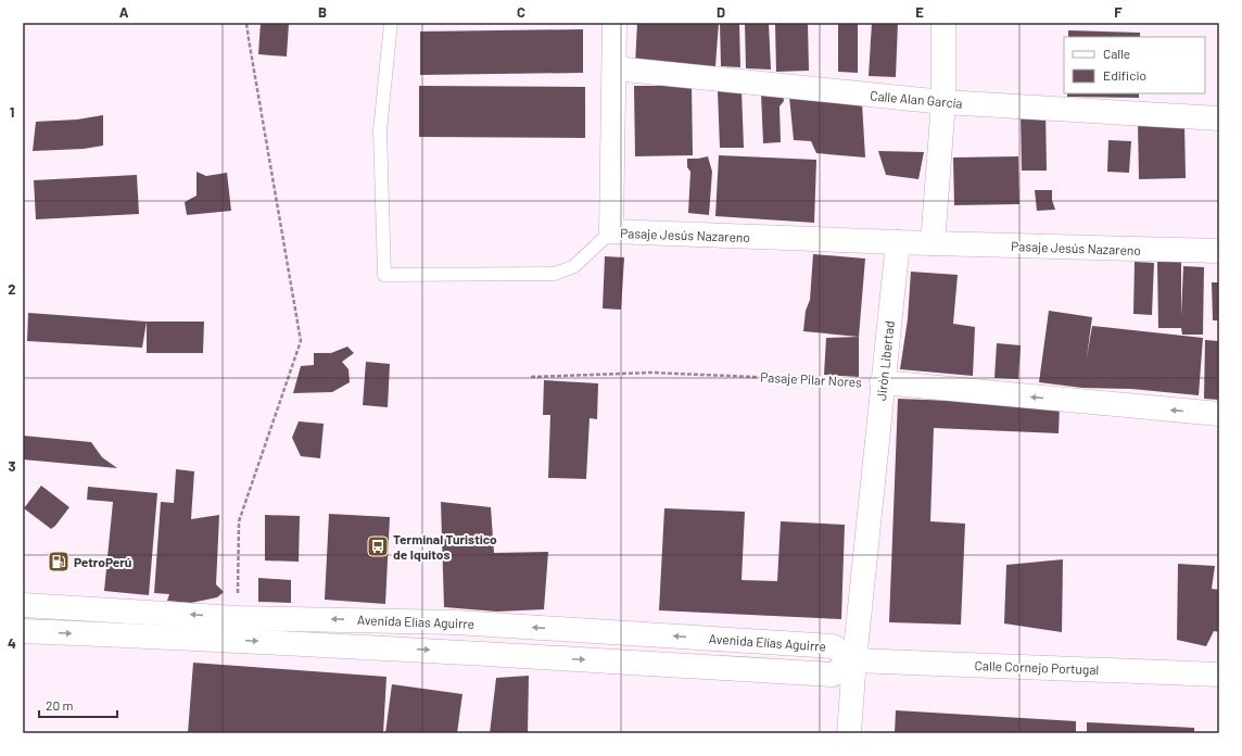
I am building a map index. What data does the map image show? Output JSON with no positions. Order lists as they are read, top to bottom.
{
  "streets": {
    "street": [
      "Calle Alan García",
      "Pasaje Jesús Nazareno",
      "Jirón Libertad",
      "Avenida Elías Aguirre",
      "Calle Cornejo Portugal"
    ],
    "path": ["Pasaje Pilar Nores"]
  },
  "crossings": [
    ["Pasaje Jesús Nazareno", "Jirón Libertad"],
    ["Jirón Libertad", "Pasaje Pilar Nores"],
    ["Jirón Libertad", "Avenida Elías Aguirre"],
    ["Jirón Libertad", "Calle Cornejo Portugal"],
    ["Avenida Elías Aguirre", "Calle Cornejo Portugal"]
  ],
  "places": {
    "bus stop": ["Terminal Turistico de Iquitos"],
    "fuel station": ["PetroPerú"]
  },
  "legend": ["Calle", "Edificio"],
  "scale_bar": "20 m",
  "grid": {
    "columns": [
      "A",
      "B",
      "C",
      "D",
      "E",
      "F"
    ],
    "rows": [
      "1",
      "2",
      "3",
      "4"
    ]
  }
}
